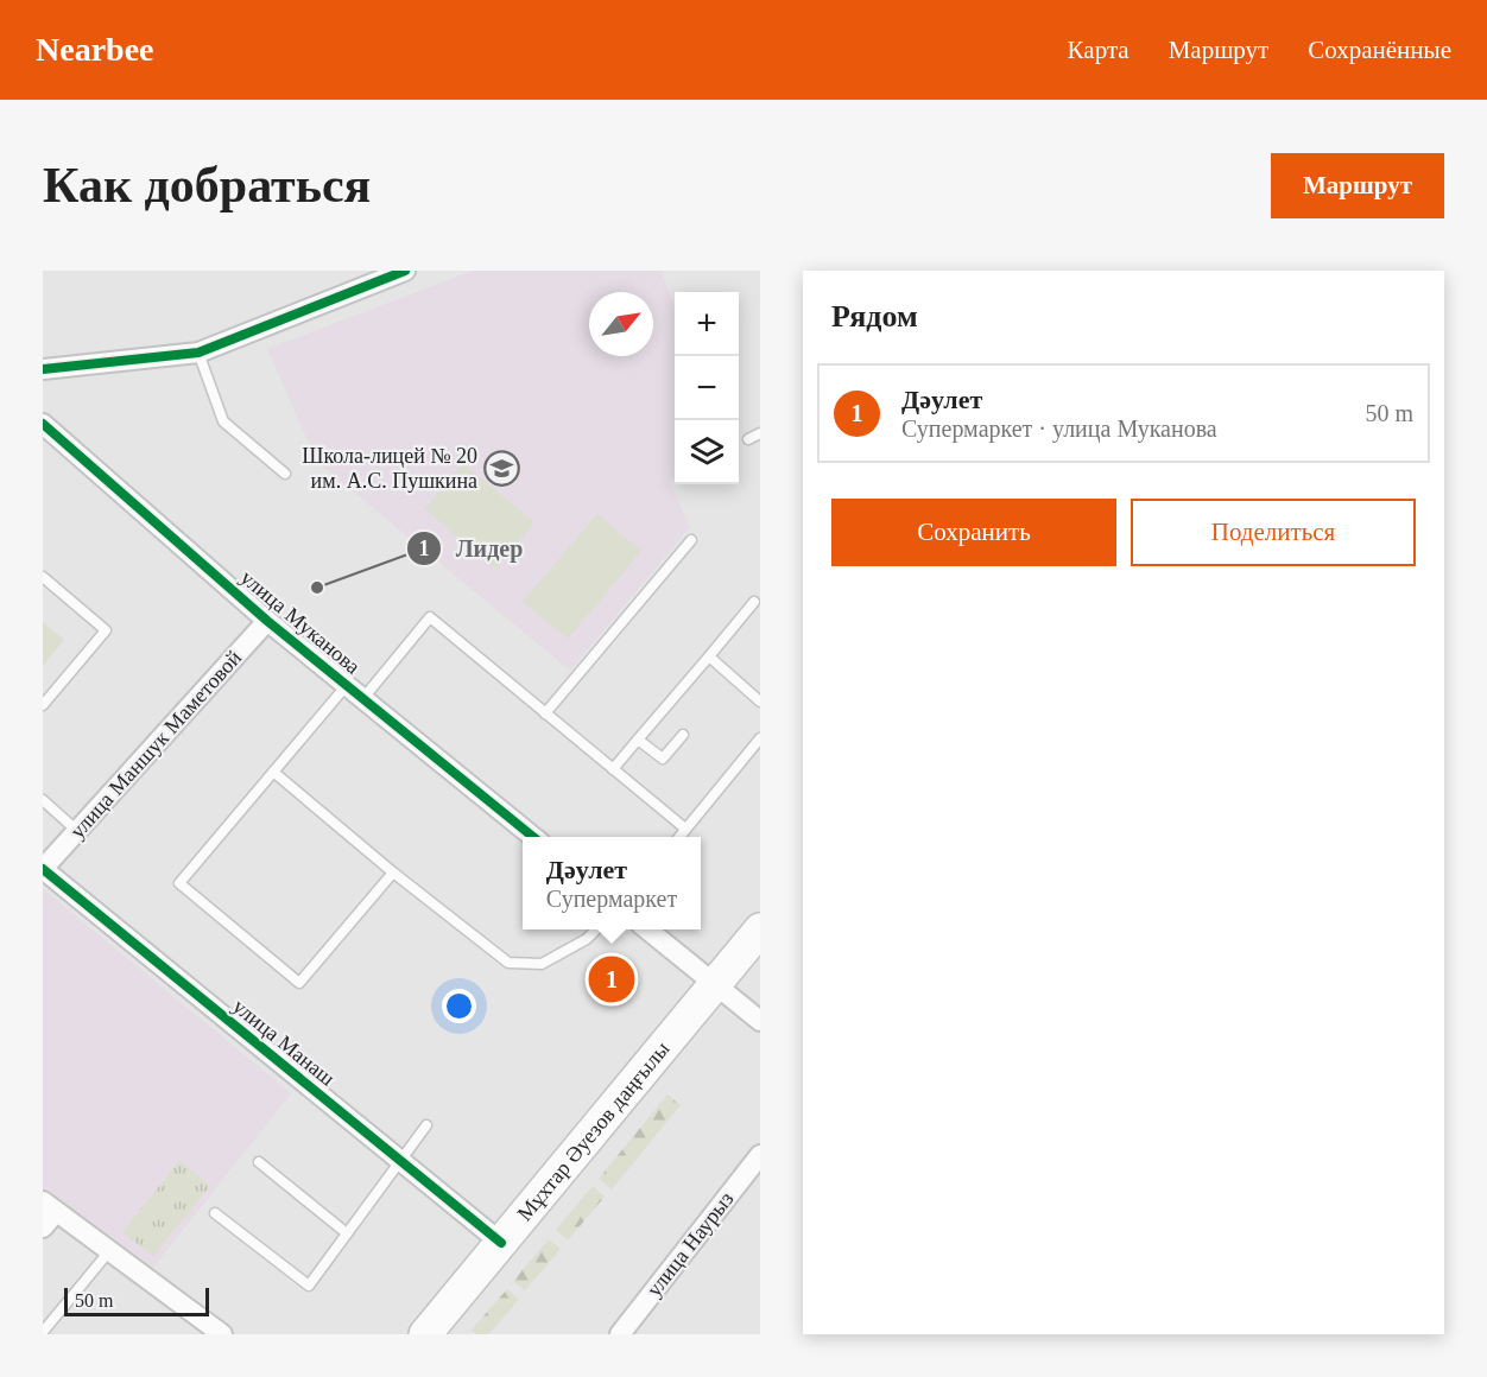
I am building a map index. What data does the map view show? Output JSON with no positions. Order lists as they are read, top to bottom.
{
  "streets": {
    "main road": ["Мұхтар Әуезов даңғылы"],
    "street": [
      "улица Муканова",
      "улица Маншук Маметовой",
      "улица Манаш",
      "улица Наурыз"
    ]
  },
  "crossings": [
    ["улица Муканова", "улица Маншук Маметовой"],
    ["улица Маншук Маметовой", "улица Манаш"],
    ["улица Манаш", "Мұхтар Әуезов даңғылы"]
  ],
  "places": {
    "school or university": ["Школа-лицей № 20 им. А.С. Пушкина"],
    "other": ["Лидер"]
  },
  "scale_bar": "50 m",
  "north": "top right",
  "page": {
    "header": "Nearbee",
    "nav": ["Карта", "Маршрут", "Сохранённые"],
    "buttons": [
      "Маршрут",
      ["Сохранить", "Поделиться"]
    ],
    "title": "Как добраться",
    "heading": "Рядом",
    "map_buttons": ["+", "−"],
    "list": [
      {
        "mark": "1",
        "name": "Дәулет",
        "note": "Супермаркет · улица Муканова",
        "value": "50 m"
      }
    ],
    "popup": ["Дәулет", "Супермаркет"],
    "pins": "1",
    "scale": "50 m"
  }
}
